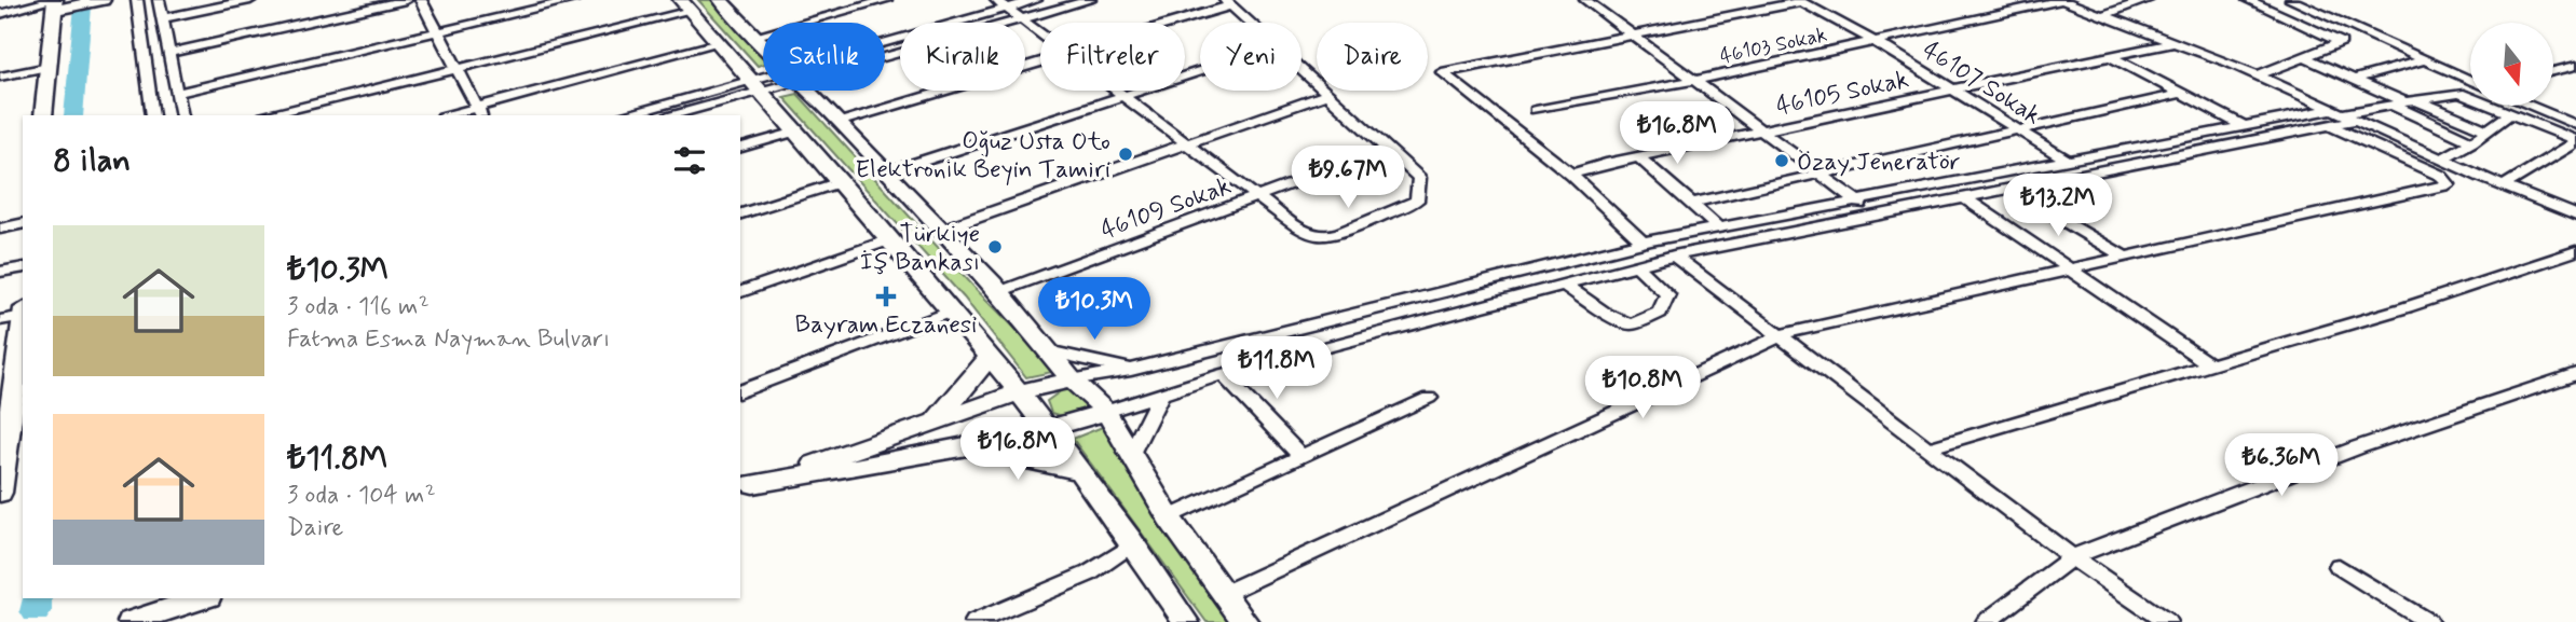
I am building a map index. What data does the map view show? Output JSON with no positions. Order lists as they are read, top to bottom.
{
  "streets": {
    "street": [
      "46103 Sokak",
      "46107 Sokak",
      "46105 Sokak",
      "46109 Sokak"
    ]
  },
  "crossings": [
    ["46103 Sokak", "46107 Sokak"],
    ["46107 Sokak", "46105 Sokak"]
  ],
  "places": {
    "other": ["Oğuz Usta Oto Elektronik Beyin Tamiri", "Özay Jeneratör", "Türkiye İş Bankası"],
    "health": ["Bayram Eczanesi"]
  },
  "north": "bottom",
  "page": {
    "chip": [
      "Satılık",
      "Kiralık",
      "Filtreler",
      "Yeni",
      "Daire"
    ],
    "price": [
      "₺16.8M",
      "₺9.67M",
      "₺13.2M",
      "₺10.3M",
      "₺11.8M",
      "₺10.8M",
      "₺16.8M",
      "₺6.36M"
    ],
    "heading": "8 ilan",
    "list": [
      {
        "name": "₺10.3M",
        "note": "3 oda · 116 m² · Fatma Esma Nayman Bulvarı"
      },
      {
        "name": "₺11.8M",
        "note": "3 oda · 104 m² · Daire"
      }
    ]
  }
}
